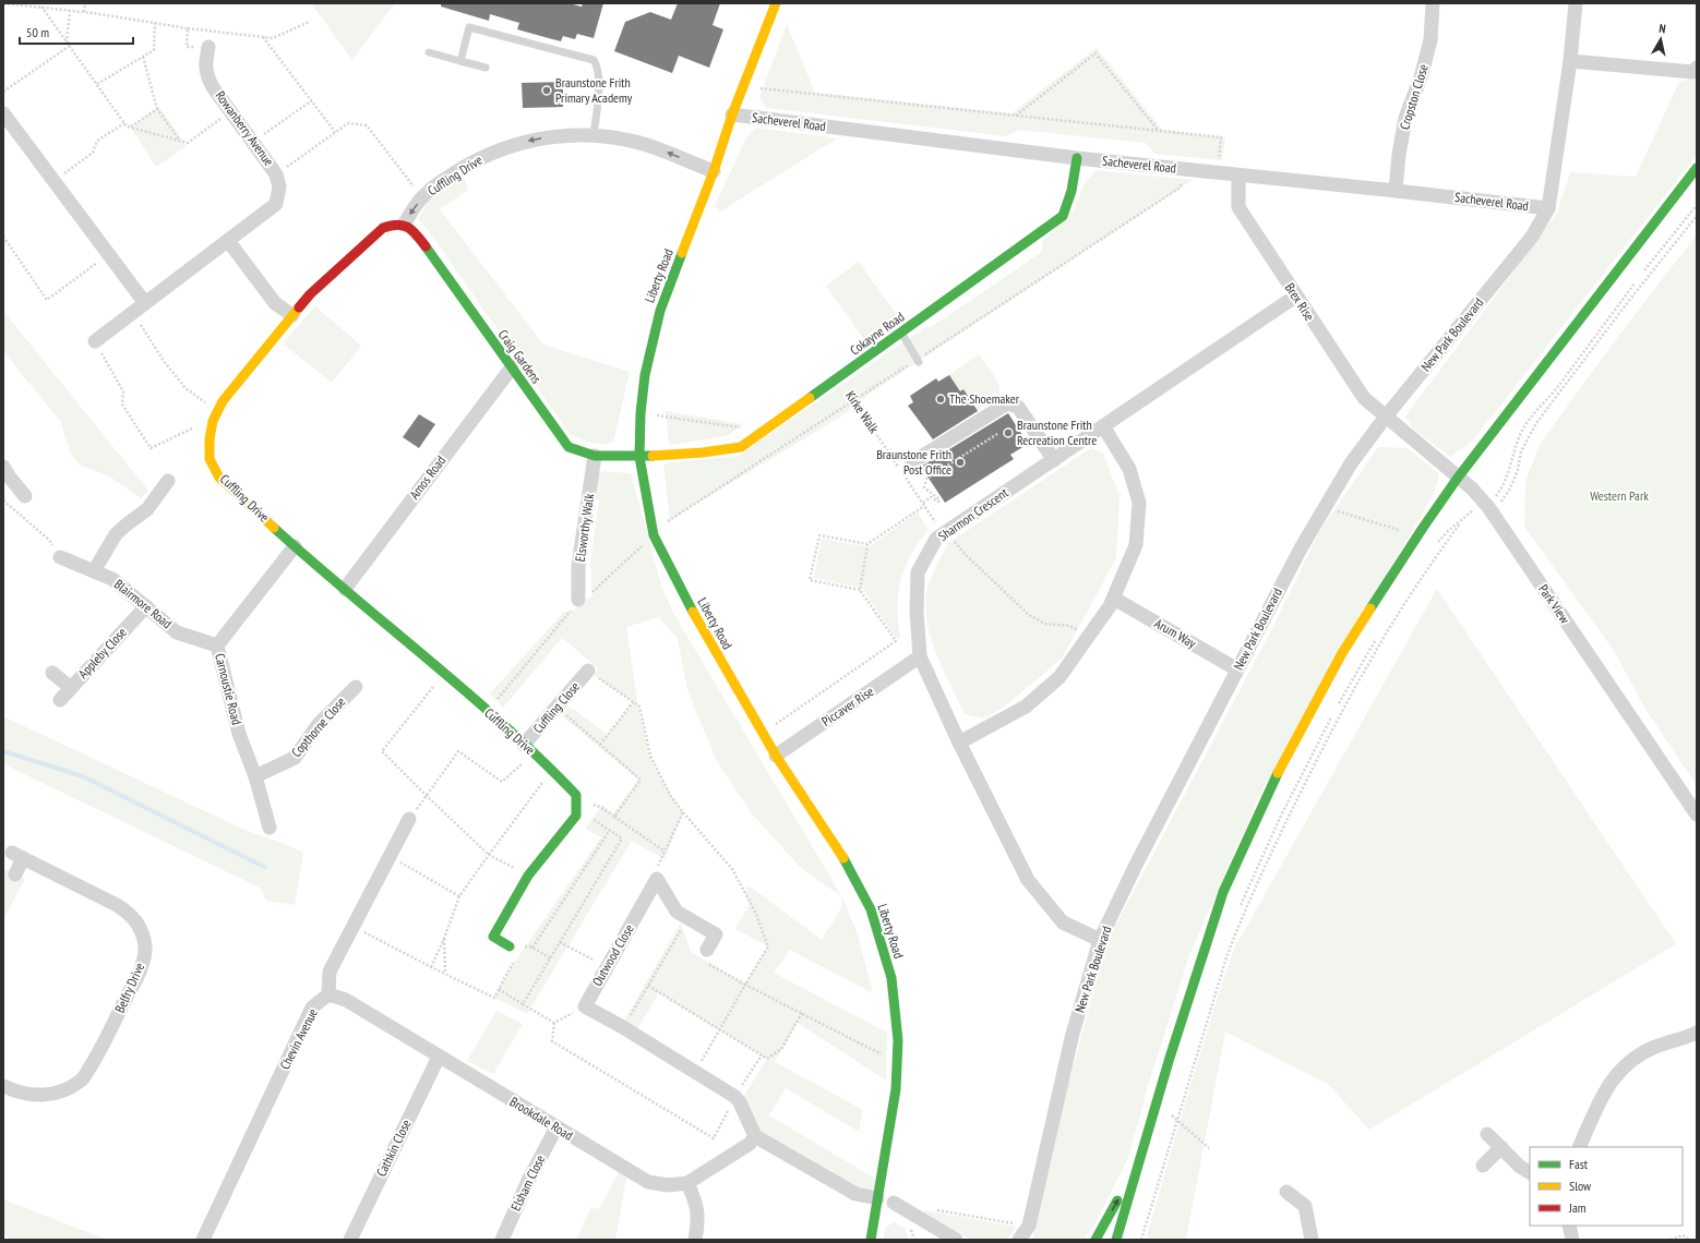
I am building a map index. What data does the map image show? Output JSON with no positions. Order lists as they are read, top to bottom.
{
  "streets": {
    "main road": [
      "Cuffling Drive",
      "Liberty Road",
      "Cokayne Road",
      "Craig Gardens"
    ],
    "street": [
      "Cropston Close",
      "Sacheverel Road",
      "Rowanberry Avenue",
      "Brex Rise",
      "New Park Boulevard",
      "Amos Road",
      "Sharmon Crescent",
      "Elsworthy Walk",
      "Blairmore Road",
      "Park View",
      "Arum Way",
      "Appleby Close",
      "Carnoustie Road",
      "Piccaver Rise",
      "Cuffling Close",
      "Copthorne Close",
      "Outwood Close",
      "Belfry Drive",
      "Chevin Avenue",
      "Brookdale Road",
      "Cathkin Close",
      "Elsham Close"
    ],
    "path": ["Kirke Walk"]
  },
  "crossings": [
    ["Cropston Close", "Sacheverel Road"],
    ["Sacheverel Road", "Liberty Road"],
    ["Sacheverel Road", "Brex Rise"],
    ["Sacheverel Road", "Cokayne Road"],
    ["Sacheverel Road", "New Park Boulevard"],
    ["Cuffling Drive", "Liberty Road"],
    ["Cuffling Drive", "Craig Gardens"],
    ["Cuffling Drive", "Amos Road"],
    ["Cuffling Drive", "Carnoustie Road"],
    ["Cuffling Drive", "Cuffling Close"],
    ["Liberty Road", "Cokayne Road"],
    ["Liberty Road", "Craig Gardens"],
    ["Liberty Road", "Piccaver Rise"],
    ["Brex Rise", "New Park Boulevard"],
    ["Brex Rise", "Sharmon Crescent"],
    ["Brex Rise", "Park View"],
    ["Cokayne Road", "Craig Gardens"],
    ["Cokayne Road", "Kirke Walk"],
    ["New Park Boulevard", "Sharmon Crescent"],
    ["New Park Boulevard", "Park View"],
    ["New Park Boulevard", "Arum Way"],
    ["Craig Gardens", "Amos Road"],
    ["Craig Gardens", "Elsworthy Walk"],
    ["Kirke Walk", "Sharmon Crescent"],
    ["Sharmon Crescent", "Piccaver Rise"],
    ["Blairmore Road", "Appleby Close"],
    ["Blairmore Road", "Carnoustie Road"],
    ["Carnoustie Road", "Copthorne Close"],
    ["Chevin Avenue", "Brookdale Road"],
    ["Brookdale Road", "Cathkin Close"],
    ["Brookdale Road", "Elsham Close"]
  ],
  "parks": ["Western Park"],
  "places": [
    "Braunstone Frith Primary Academy",
    "The Shoemaker",
    "Braunstone Frith Recreation Centre",
    "Braunstone Frith Post Office"
  ],
  "legend": ["Fast", "Slow", "Jam"],
  "scale_bar": "50 m",
  "north": "top"
}
